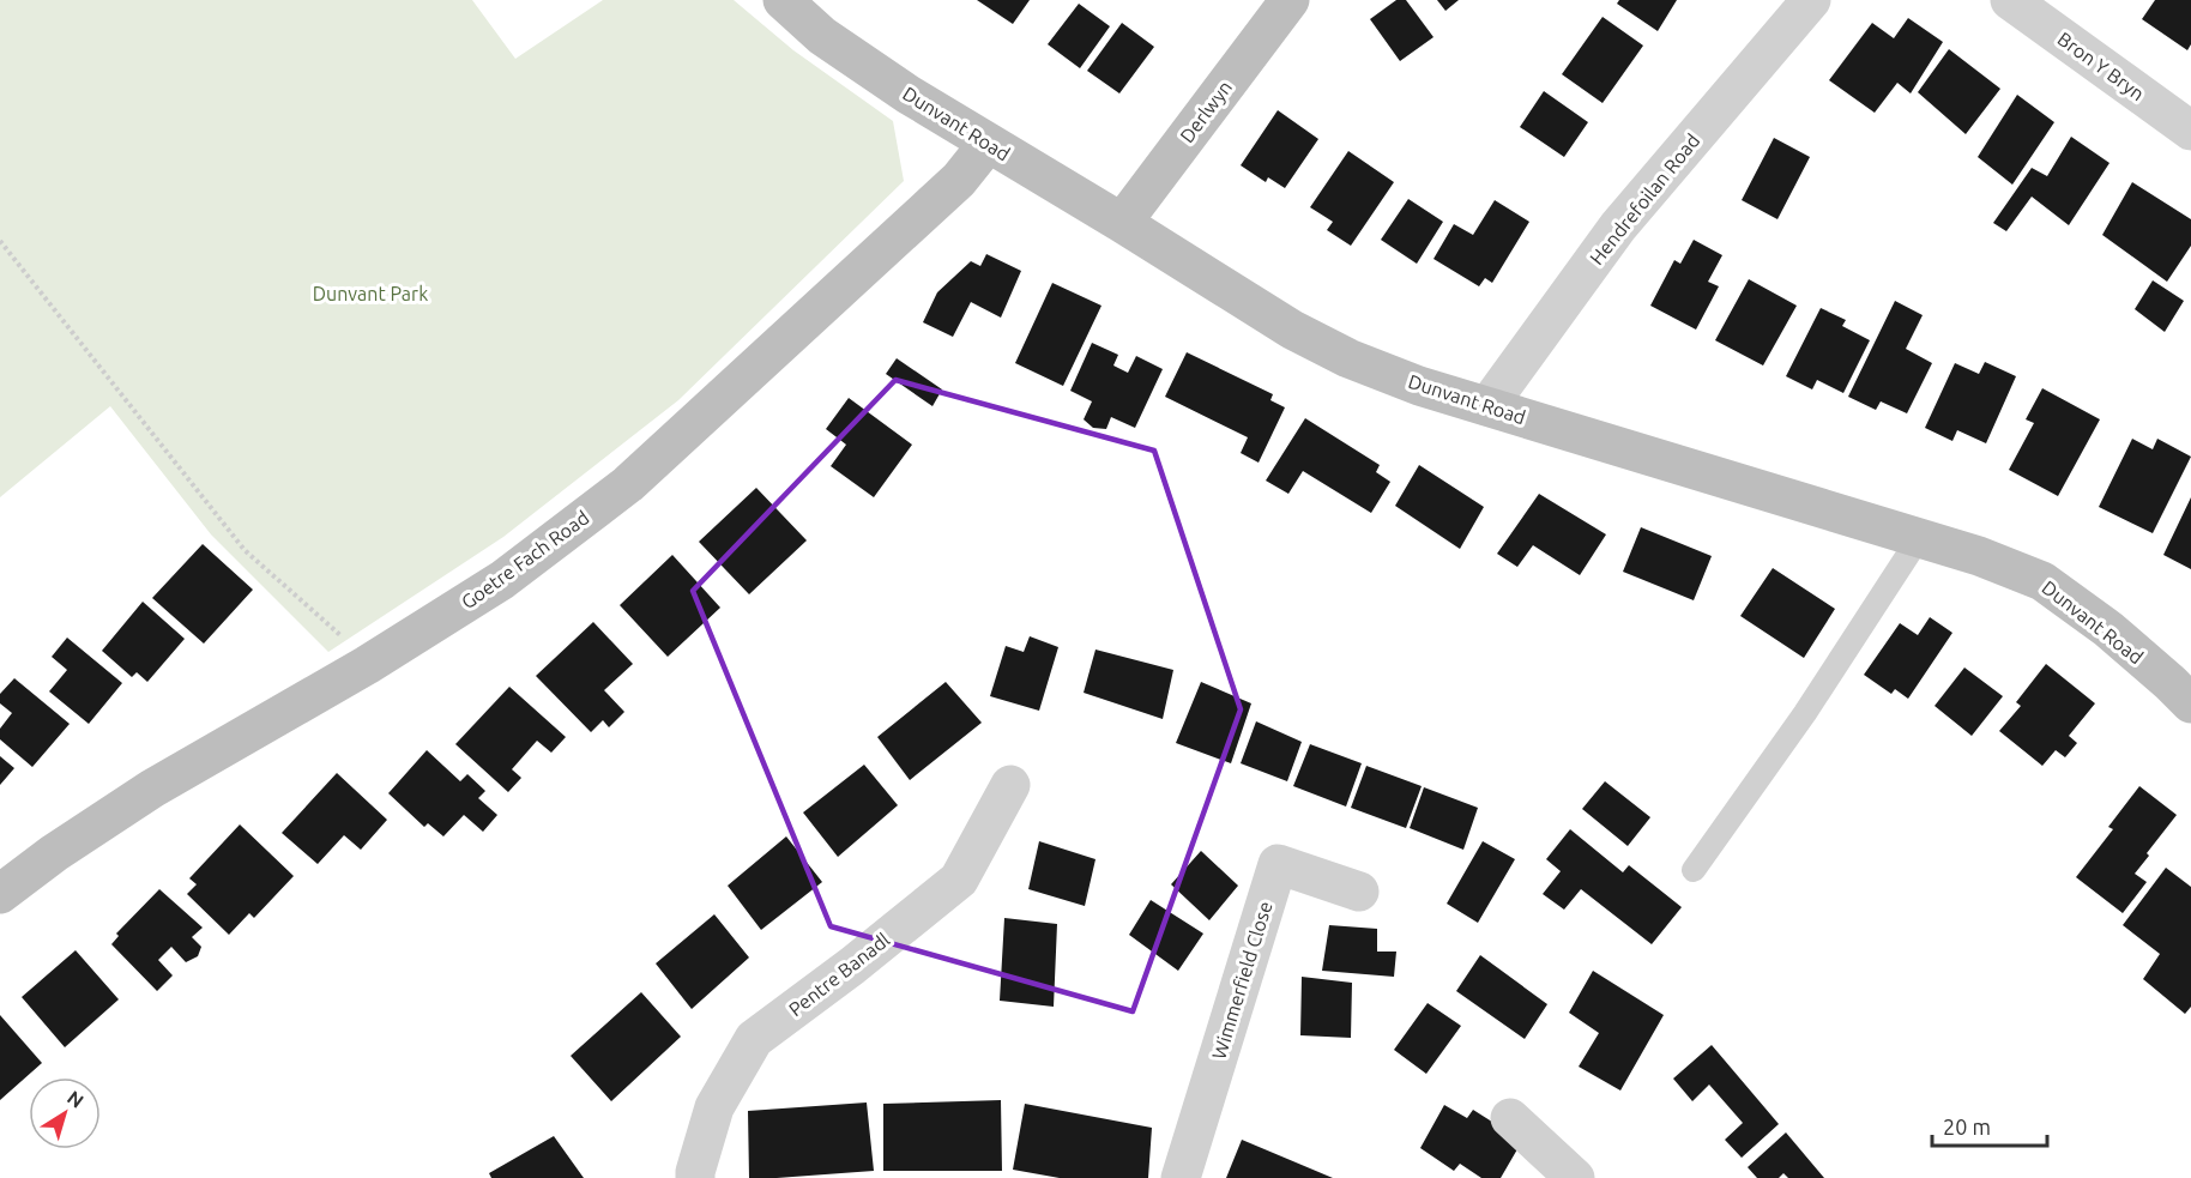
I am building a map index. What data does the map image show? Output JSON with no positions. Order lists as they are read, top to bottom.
{
  "streets": {
    "street": [
      "Bron Y Bryn",
      "Derlwyn",
      "Dunvant Road",
      "Hendrefoilan Road",
      "Goetre Fach Road",
      "Pentre Banadl",
      "Wimmerfield Close"
    ]
  },
  "crossings": [
    ["Derlwyn", "Dunvant Road"],
    ["Dunvant Road", "Hendrefoilan Road"],
    ["Dunvant Road", "Goetre Fach Road"]
  ],
  "parks": ["Dunvant Park"],
  "scale_bar": "20 m",
  "north": "top right"
}
